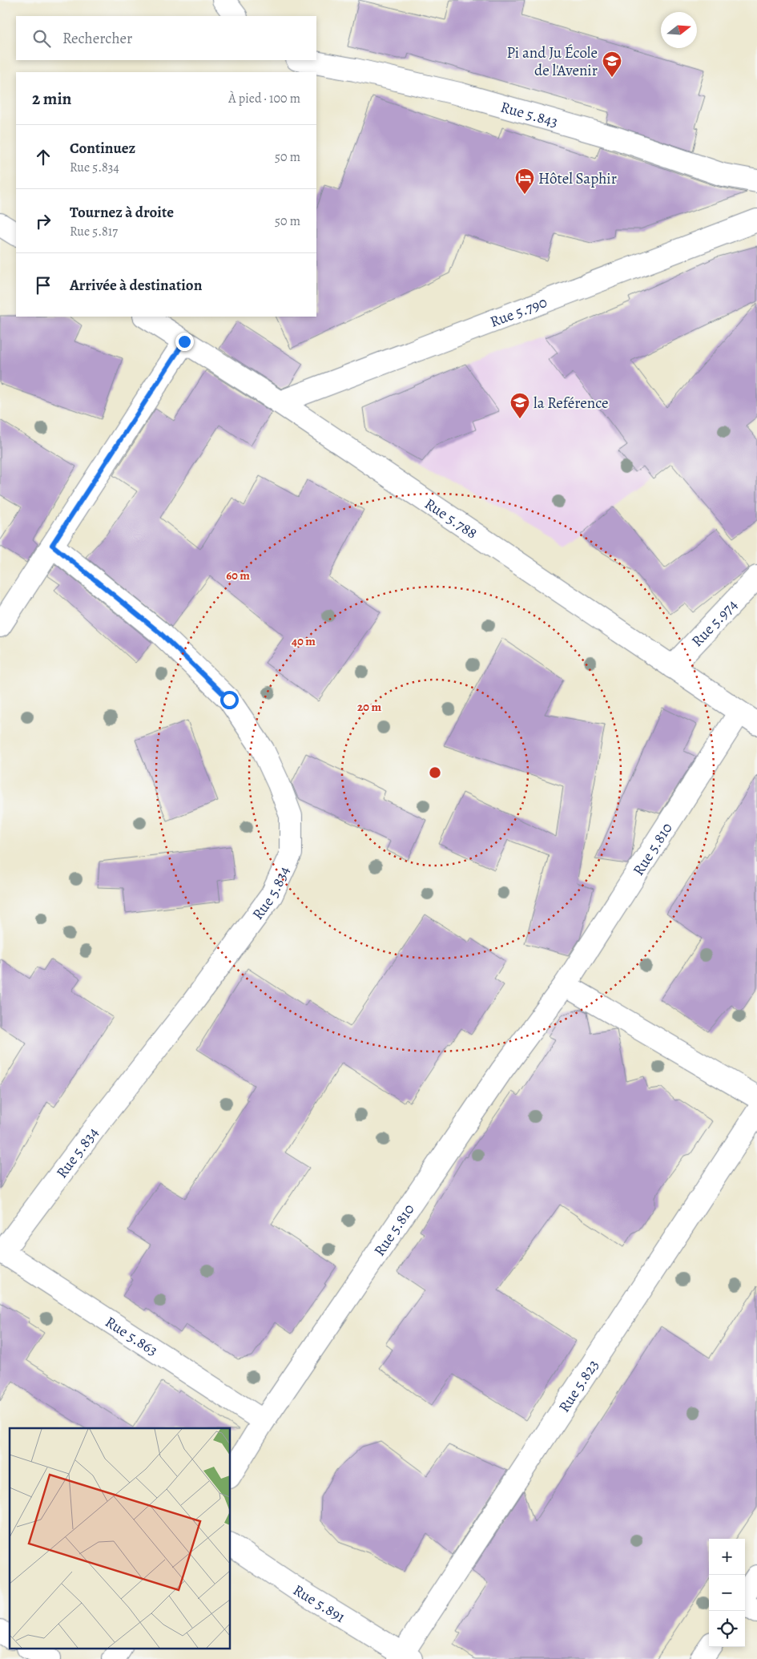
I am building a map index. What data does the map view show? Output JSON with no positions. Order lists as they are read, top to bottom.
{
  "streets": {
    "street": [
      "Rue 5.843",
      "Rue 5.790",
      "Rue 5.788",
      "Rue 5.974",
      "Rue 5.810",
      "Rue 5.834",
      "Rue 5.863",
      "Rue 5.823",
      "Rue 5.891"
    ]
  },
  "crossings": [
    ["Rue 5.790", "Rue 5.788"],
    ["Rue 5.788", "Rue 5.974"],
    ["Rue 5.788", "Rue 5.810"],
    ["Rue 5.810", "Rue 5.863"],
    ["Rue 5.834", "Rue 5.863"],
    ["Rue 5.823", "Rue 5.891"]
  ],
  "places": {
    "school or university": ["Pi and Ju École de l'Avenir", "la Reférence"],
    "hotel": ["Hôtel Saphir"]
  },
  "north": "right",
  "page": {
    "search": "Rechercher",
    "heading": ["2 min", "À pied · 100 m"],
    "list": [
      ["Continuez", "Rue 5.834", "50 m"],
      ["Tournez à droite", "Rue 5.817", "50 m"],
      "Arrivée à destination"
    ],
    "map_buttons": ["+", "−"]
  },
  "rings": ["60 m", "40 m", "20 m"]
}
